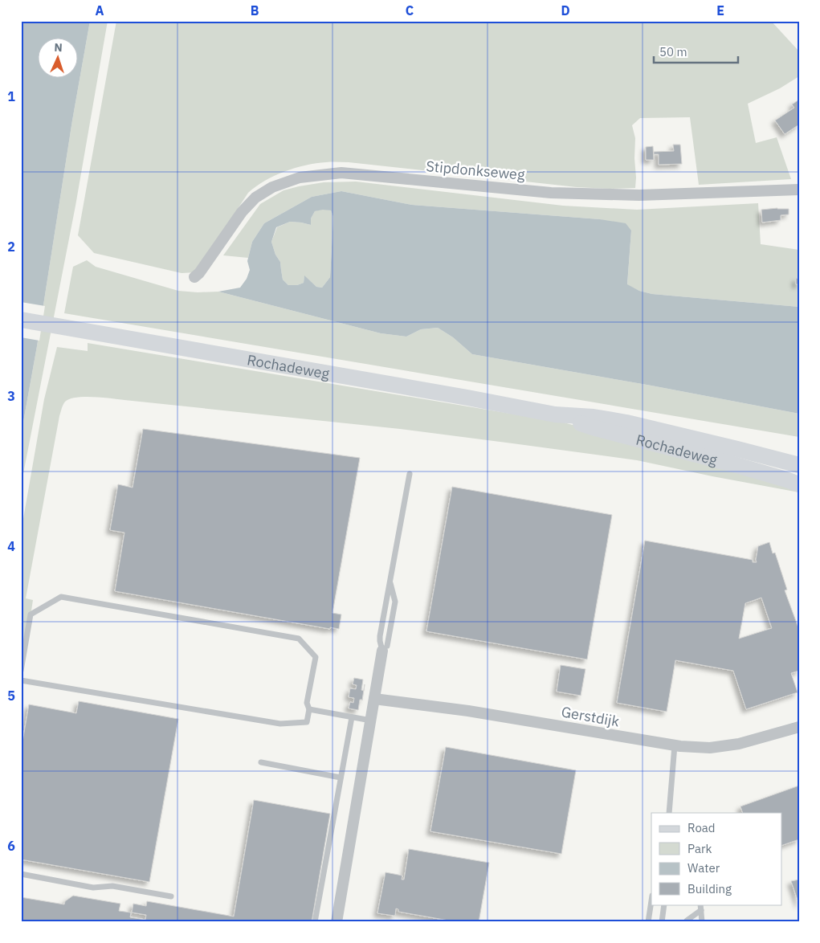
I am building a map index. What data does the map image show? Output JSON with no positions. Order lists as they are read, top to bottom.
{
  "streets": {
    "main road": ["Rochadeweg"],
    "street": ["Stipdonkseweg", "Gerstdijk"]
  },
  "legend": [
    "Road",
    "Park",
    "Water",
    "Building"
  ],
  "scale_bar": "50 m",
  "north": "top",
  "grid": {
    "columns": [
      "A",
      "B",
      "C",
      "D",
      "E"
    ],
    "rows": [
      "1",
      "2",
      "3",
      "4",
      "5",
      "6"
    ]
  }
}
